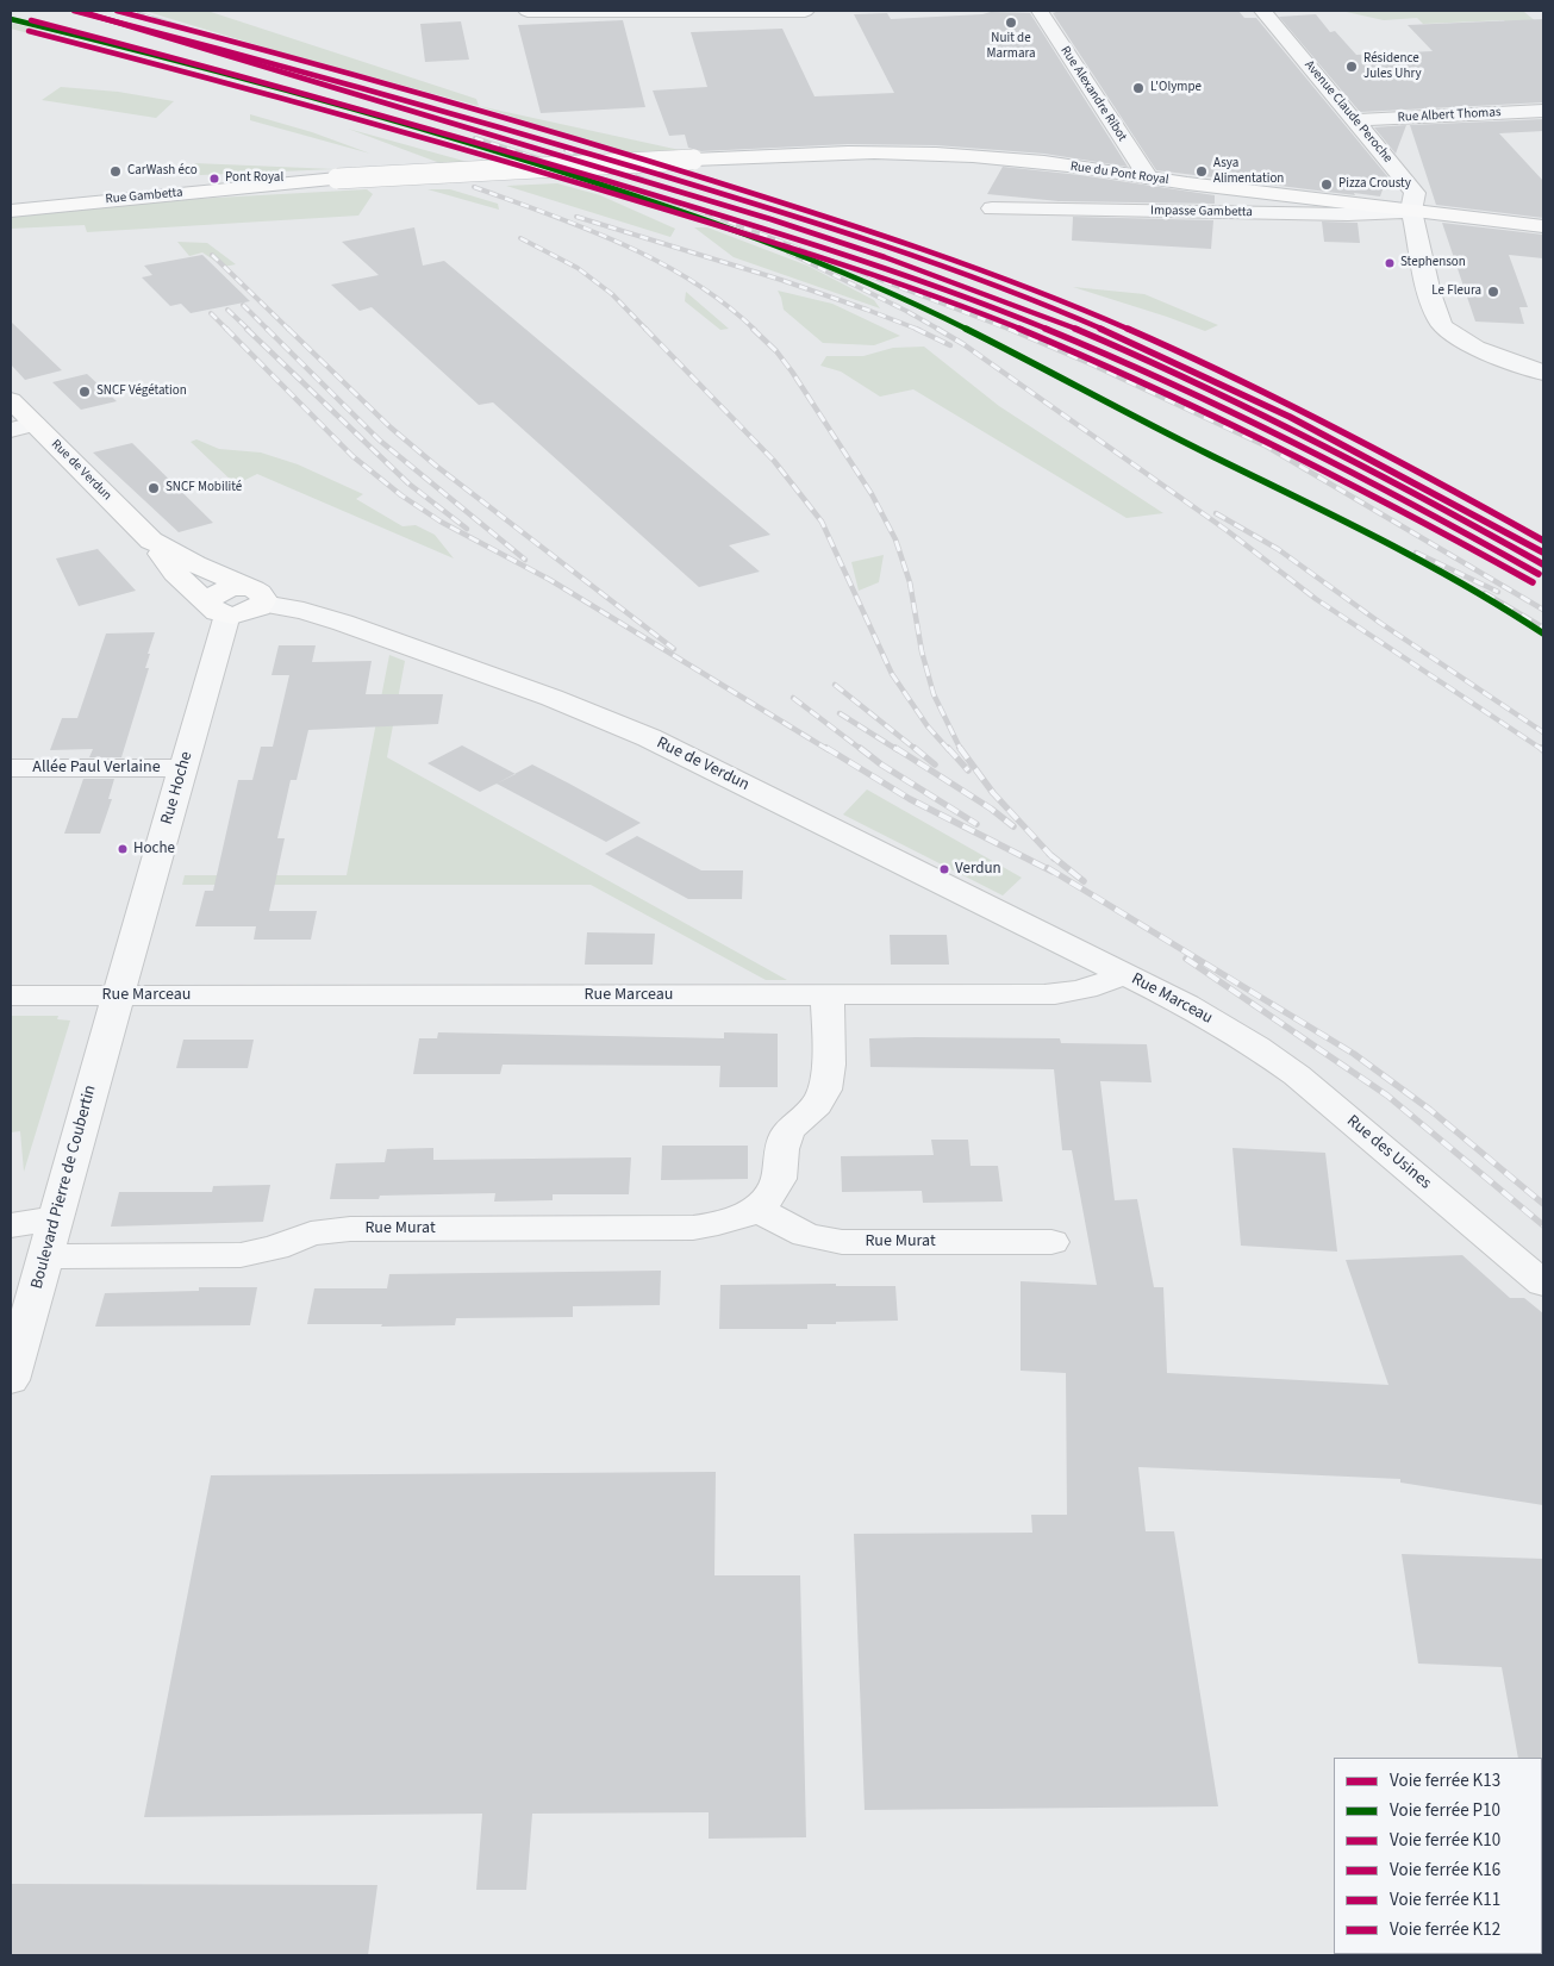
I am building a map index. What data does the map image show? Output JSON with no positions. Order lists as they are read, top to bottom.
{
  "streets": {
    "main road": ["Rue du Pont Royal", "Rue Gambetta", "Rue de Verdun"],
    "street": [
      "Rue Alexandre Ribot",
      "Avenue Claude Peroche",
      "Rue Albert Thomas",
      "Impasse Gambetta",
      "Allée Paul Verlaine",
      "Rue Hoche",
      "Rue Marceau",
      "Rue des Usines",
      "Boulevard Pierre de Coubertin",
      "Rue Murat"
    ]
  },
  "crossings": [
    ["Rue Alexandre Ribot", "Rue du Pont Royal"],
    ["Avenue Claude Peroche", "Rue Albert Thomas"],
    ["Avenue Claude Peroche", "Rue du Pont Royal"],
    ["Avenue Claude Peroche", "Impasse Gambetta"],
    ["Rue du Pont Royal", "Rue Gambetta"],
    ["Rue du Pont Royal", "Impasse Gambetta"],
    ["Rue de Verdun", "Rue Hoche"],
    ["Rue de Verdun", "Rue Marceau"],
    ["Allée Paul Verlaine", "Rue Hoche"],
    ["Rue Hoche", "Rue Marceau"],
    ["Rue Hoche", "Boulevard Pierre de Coubertin"],
    ["Rue Marceau", "Rue des Usines"],
    ["Rue Marceau", "Boulevard Pierre de Coubertin"],
    ["Rue Marceau", "Rue Murat"],
    ["Boulevard Pierre de Coubertin", "Rue Murat"]
  ],
  "places": [
    "Nuit de Marmara",
    "Résidence Jules Uhry",
    "L'Olympe",
    "CarWash éco",
    "Asya Alimentation",
    "Pont Royal",
    "Pizza Crousty",
    "Stephenson",
    "Le Fleura",
    "SNCF Végétation",
    "SNCF Mobilité",
    "Hoche",
    "Verdun"
  ],
  "lines": [
    "rail line K13",
    "rail line K16",
    "rail line K12",
    "rail line P10",
    "rail line K10",
    "rail line K11"
  ],
  "legend": [
    "Voie ferrée K13",
    "Voie ferrée P10",
    "Voie ferrée K10",
    "Voie ferrée K16",
    "Voie ferrée K11",
    "Voie ferrée K12"
  ]
}
